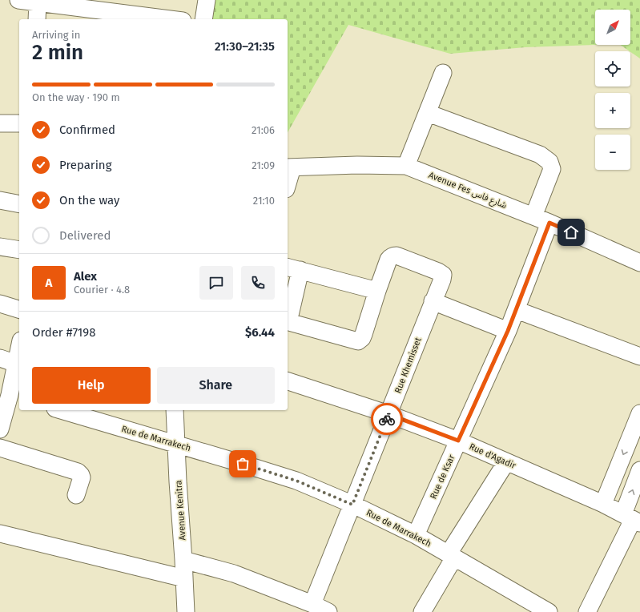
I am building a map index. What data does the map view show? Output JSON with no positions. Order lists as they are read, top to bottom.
{
  "streets": {
    "street": [
      "Avenue Fes شارع فاس",
      "Rue Khemisset",
      "Rue de Marrakech",
      "Rue d'Agadir",
      "Rue de Ksar",
      "Avenue Kenitra"
    ]
  },
  "crossings": [
    ["Avenue Fes شارع فاس", "Rue de Ksar"],
    ["Rue Khemisset", "Rue de Marrakech"],
    ["Rue Khemisset", "Rue d'Agadir"],
    ["Rue de Marrakech", "Rue de Ksar"],
    ["Rue de Marrakech", "Avenue Kenitra"],
    ["Rue d'Agadir", "Rue de Ksar"]
  ],
  "north": "top right",
  "page": {
    "map_buttons": ["+", "−"],
    "heading": ["2 min", "Arriving in", "21:30–21:35"],
    "panel": [
      "Alex",
      "Courier · 4.8",
      "Order #7198",
      "$6.44"
    ],
    "bar": "On the way · 190 m",
    "list": [
      ["Confirmed", "21:06"],
      ["Preparing", "21:09"],
      ["On the way", "21:10"],
      "Delivered"
    ],
    "round": "A",
    "buttons": ["Help", "Share"]
  }
}
